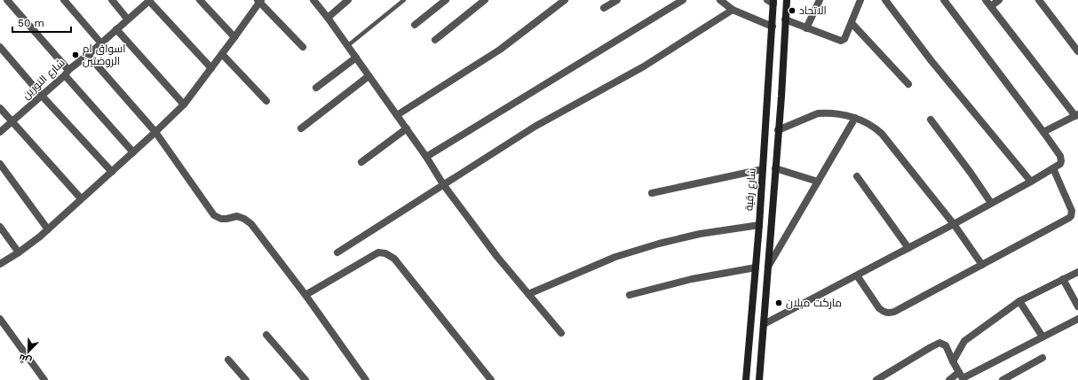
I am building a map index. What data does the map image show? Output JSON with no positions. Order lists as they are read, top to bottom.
{
  "streets": {
    "street": ["شارع النورين", "شارع رقية"]
  },
  "places": ["الاتحاد", "اسواق ام الروضتين", "ماركت ميلان"],
  "scale_bar": "50 m",
  "north": "bottom left"
}
